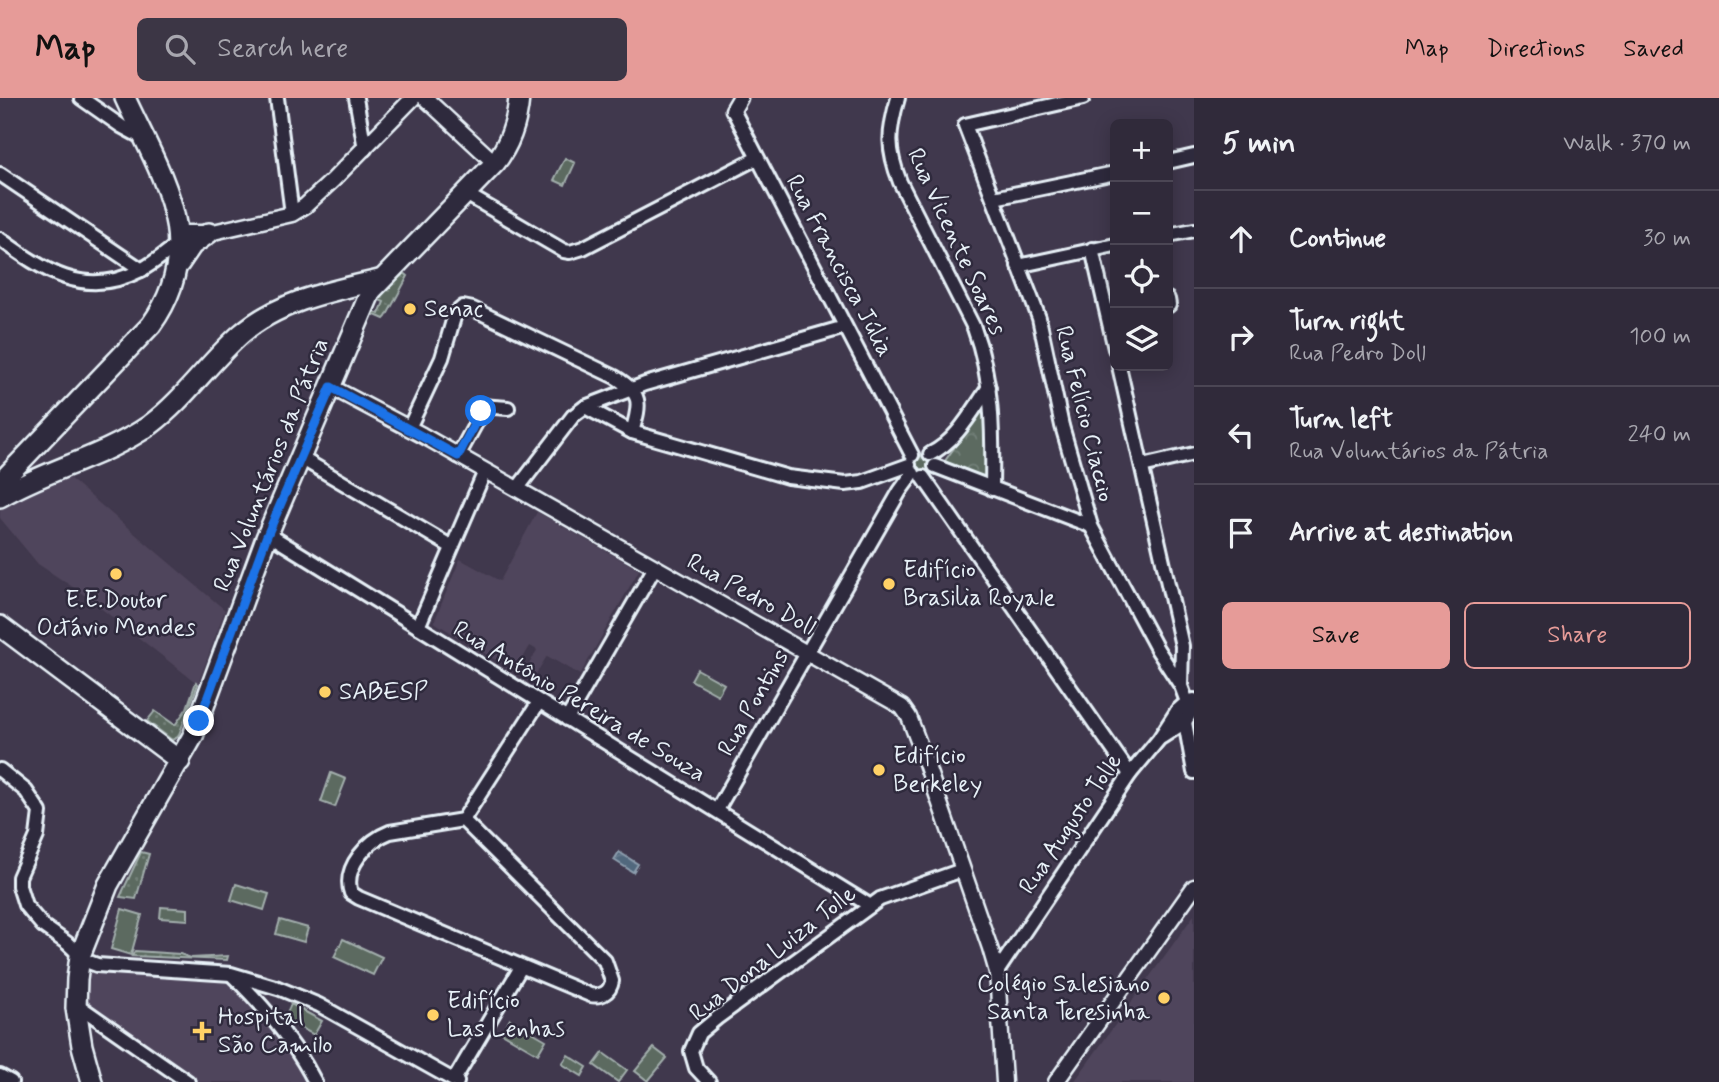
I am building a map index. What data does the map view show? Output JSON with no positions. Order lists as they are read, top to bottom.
{
  "streets": {
    "main road": ["Rua Voluntários da Pátria"],
    "street": [
      "Rua Vicente Soares",
      "Rua Francisca Júlia",
      "Rua Felício Ciaccio",
      "Rua Pedro Doll",
      "Rua Antônio Pereira de Souza",
      "Rua Pontins",
      "Rua Augusto Tolle",
      "Rua Dona Luiza Tolle"
    ]
  },
  "crossings": [
    ["Rua Francisca Júlia", "Rua Pontins"],
    ["Rua Francisca Júlia", "Rua Augusto Tolle"],
    ["Rua Felício Ciaccio", "Rua Augusto Tolle"],
    ["Rua Voluntários da Pátria", "Rua Pedro Doll"],
    ["Rua Voluntários da Pátria", "Rua Antônio Pereira de Souza"],
    ["Rua Pedro Doll", "Rua Pontins"],
    ["Rua Pedro Doll", "Rua Augusto Tolle"],
    ["Rua Pedro Doll", "Rua Dona Luiza Tolle"],
    ["Rua Antônio Pereira de Souza", "Rua Pontins"],
    ["Rua Antônio Pereira de Souza", "Rua Dona Luiza Tolle"]
  ],
  "places": {
    "other": [
      "Senac",
      "E.E.Doutor Octávio Mendes",
      "Edifício Brasilia Royale",
      "SABESP",
      "Edifício Berkeley",
      "Colégio Salesiano Santa Teresinha",
      "Edifício Las Lenhas"
    ],
    "health": ["Hospital São Camilo"]
  },
  "page": {
    "header": "Map",
    "search": "Search here",
    "nav": ["Map", "Directions", "Saved"],
    "heading": ["5 min", "Walk · 370 m"],
    "map_buttons": ["+", "−"],
    "list": [
      ["Continue", "30 m"],
      ["Turn right", "Rua Pedro Doll", "100 m"],
      ["Turn left", "Rua Voluntários da Pátria", "240 m"],
      "Arrive at destination"
    ],
    "buttons": ["Save", "Share"]
  }
}
